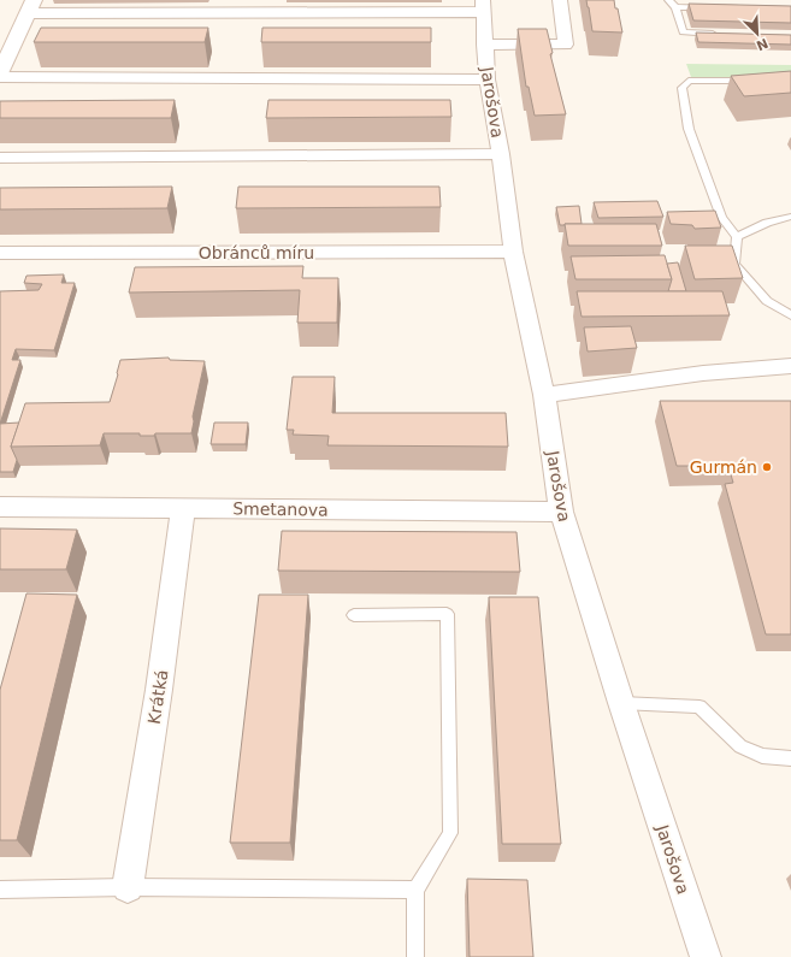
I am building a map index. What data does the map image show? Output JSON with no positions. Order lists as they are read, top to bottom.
{
  "streets": {
    "street": [
      "Jarošova",
      "Obránců míru",
      "Smetanova",
      "Krátká"
    ]
  },
  "crossings": [
    ["Jarošova", "Obránců míru"],
    ["Jarošova", "Smetanova"],
    ["Smetanova", "Krátká"]
  ],
  "places": ["Gurmán"],
  "north": "bottom right"
}
